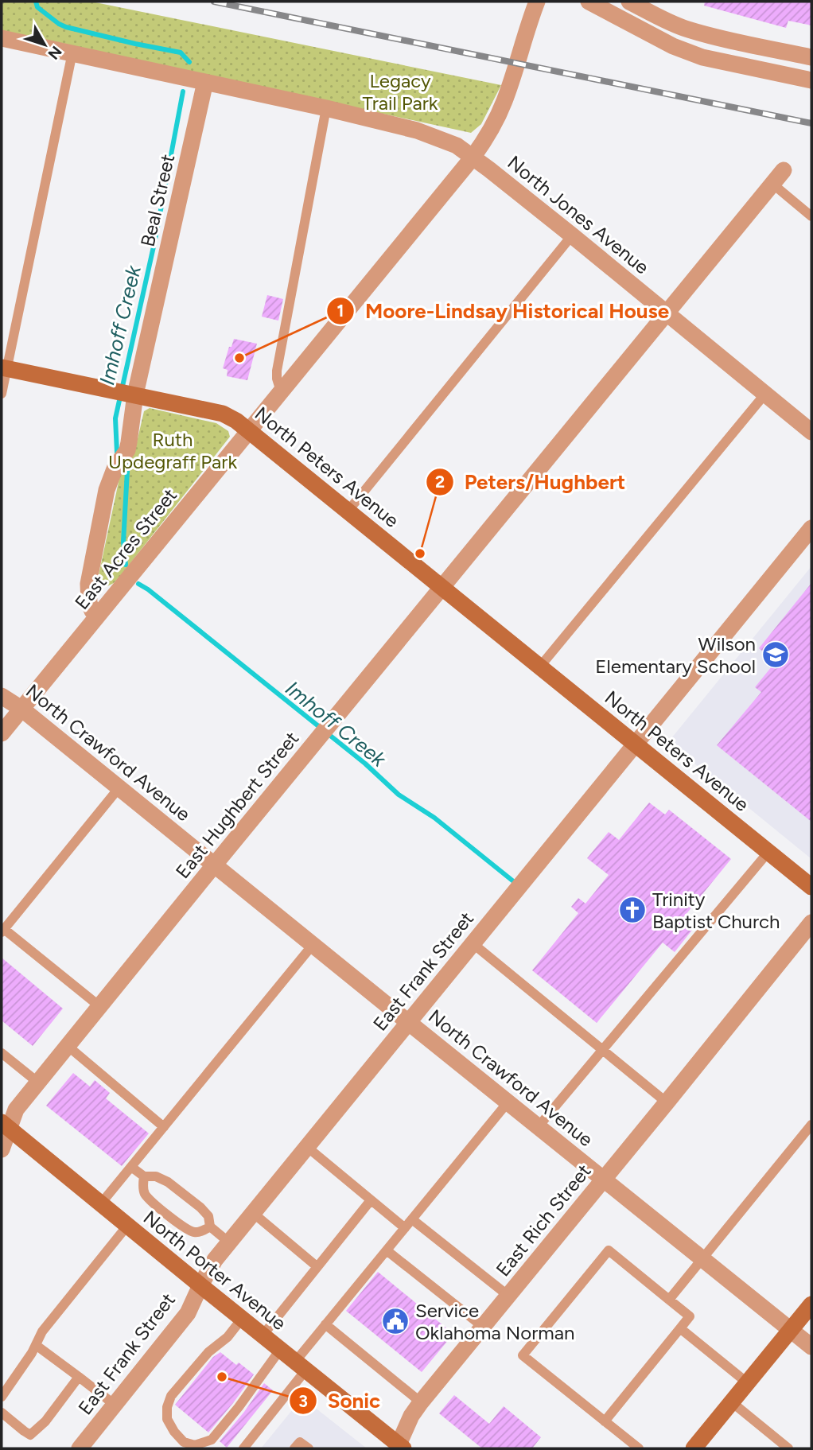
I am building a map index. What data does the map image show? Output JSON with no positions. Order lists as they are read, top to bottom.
{
  "streets": {
    "street": [
      "Beal Street",
      "North Jones Avenue",
      "North Peters Avenue",
      "East Acres Street",
      "North Crawford Avenue",
      "East Hughbert Street",
      "East Frank Street",
      "East Rich Street",
      "North Porter Avenue"
    ]
  },
  "crossings": [
    ["Beal Street", "North Jones Avenue"],
    ["Beal Street", "North Peters Avenue"],
    ["Beal Street", "East Acres Street"],
    ["North Jones Avenue", "East Acres Street"],
    ["North Jones Avenue", "East Hughbert Street"],
    ["North Peters Avenue", "East Acres Street"],
    ["North Peters Avenue", "East Hughbert Street"],
    ["North Peters Avenue", "East Frank Street"],
    ["East Acres Street", "North Crawford Avenue"],
    ["North Crawford Avenue", "East Hughbert Street"],
    ["North Crawford Avenue", "East Frank Street"],
    ["North Crawford Avenue", "East Rich Street"],
    ["East Hughbert Street", "North Porter Avenue"],
    ["East Frank Street", "North Porter Avenue"],
    ["East Rich Street", "North Porter Avenue"]
  ],
  "water": ["Imhoff Creek"],
  "parks": ["Legacy Trail Park", "Ruth Updegraff Park"],
  "places": {
    "other": ["Moore-Lindsay Historical House", "Peters/Hughbert", "Sonic"],
    "school or university": ["Wilson Elementary School"],
    "church": ["Trinity Baptist Church"],
    "public building": ["Service Oklahoma Norman"]
  },
  "north": "bottom right"
}
